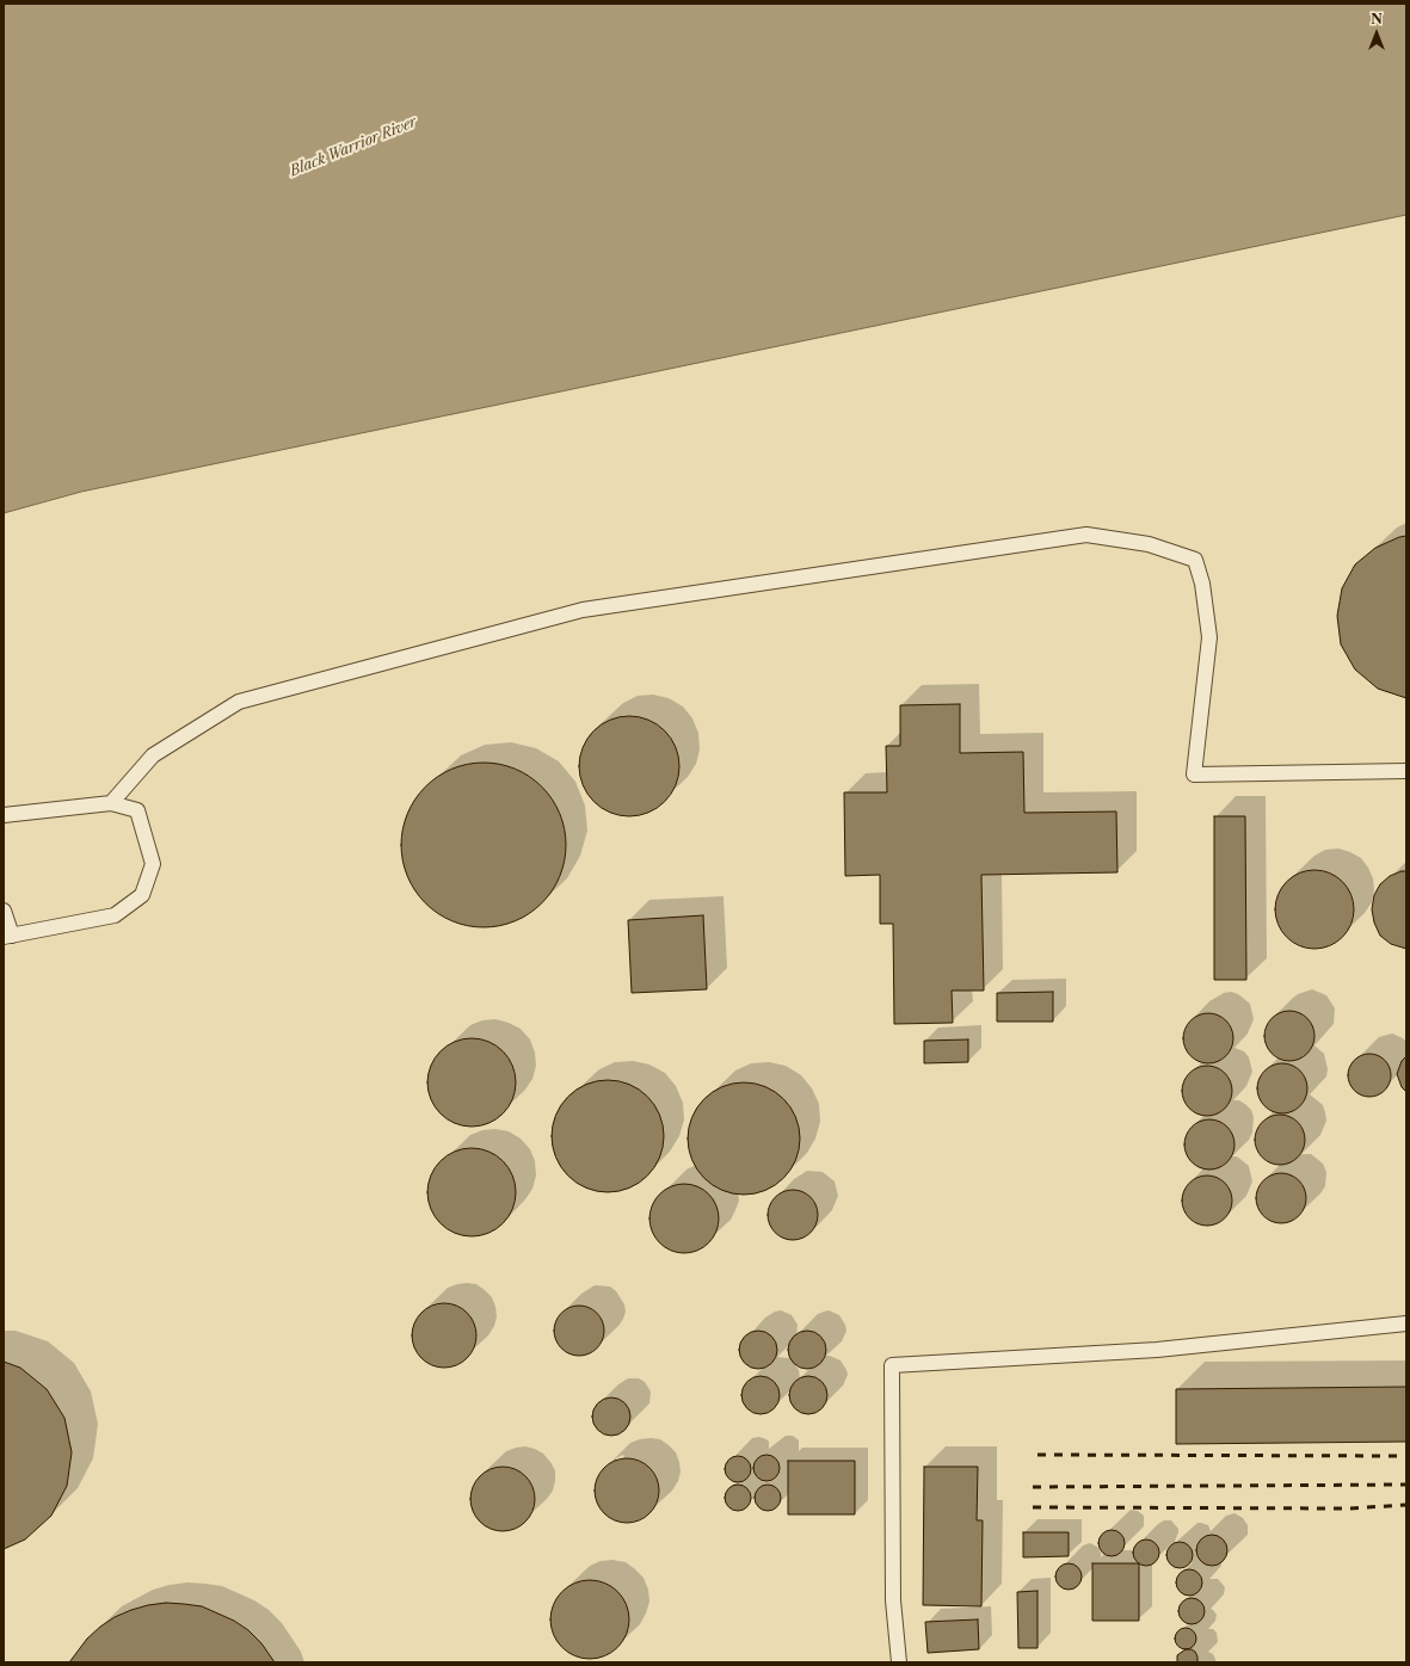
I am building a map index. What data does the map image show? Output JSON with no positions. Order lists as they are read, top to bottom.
{
  "water": ["Black Warrior River"],
  "north": "top"
}
